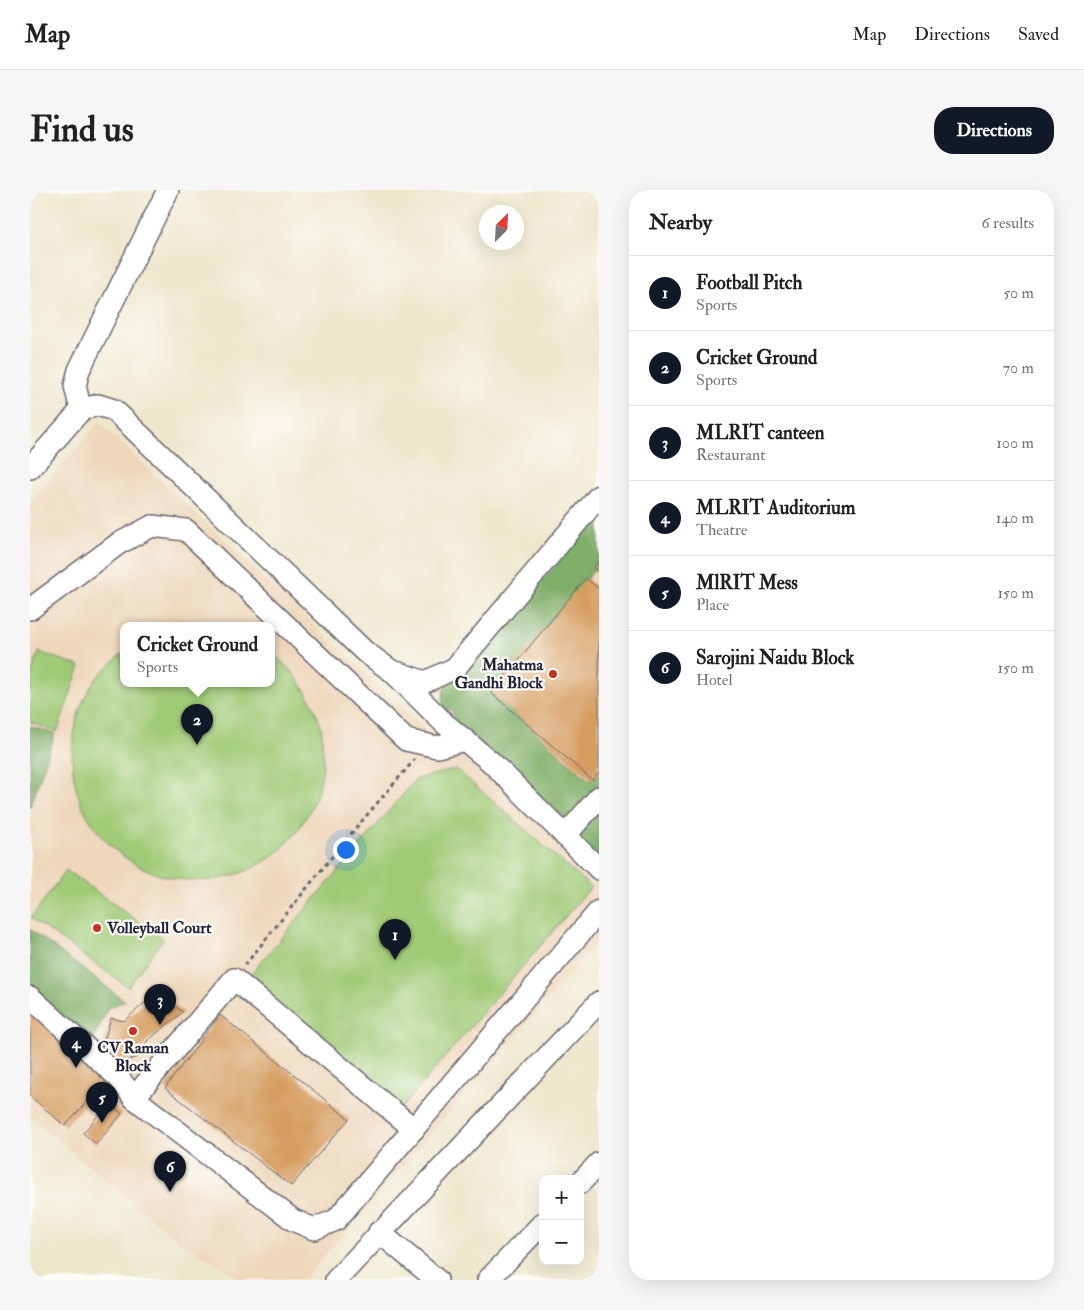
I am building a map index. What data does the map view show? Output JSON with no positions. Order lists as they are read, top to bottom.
{
  "places": ["Mahatma Gandhi Block", "Volleyball Court", "CV Raman Block"],
  "north": "top right",
  "page": {
    "header": "Map",
    "nav": ["Map", "Directions", "Saved"],
    "buttons": "Directions",
    "title": "Find us",
    "heading": ["Nearby", "6 results"],
    "list": [
      {
        "mark": "1",
        "name": "Football Pitch",
        "note": "Sports",
        "value": "50 m"
      },
      {
        "mark": "2",
        "name": "Cricket Ground",
        "note": "Sports",
        "value": "70 m"
      },
      {
        "mark": "3",
        "name": "MLRIT canteen",
        "note": "Restaurant",
        "value": "100 m"
      },
      {
        "mark": "4",
        "name": "MLRIT Auditorium",
        "note": "Theatre",
        "value": "140 m"
      },
      {
        "mark": "5",
        "name": "MlRIT Mess",
        "note": "Place",
        "value": "150 m"
      },
      {
        "mark": "6",
        "name": "Sarojini Naidu Block",
        "note": "Hotel",
        "value": "150 m"
      }
    ],
    "popup": ["Cricket Ground", "Sports"],
    "pins": [
      "2",
      "1",
      "3",
      "4",
      "5",
      "6"
    ],
    "map_buttons": ["+", "−"]
  }
}
